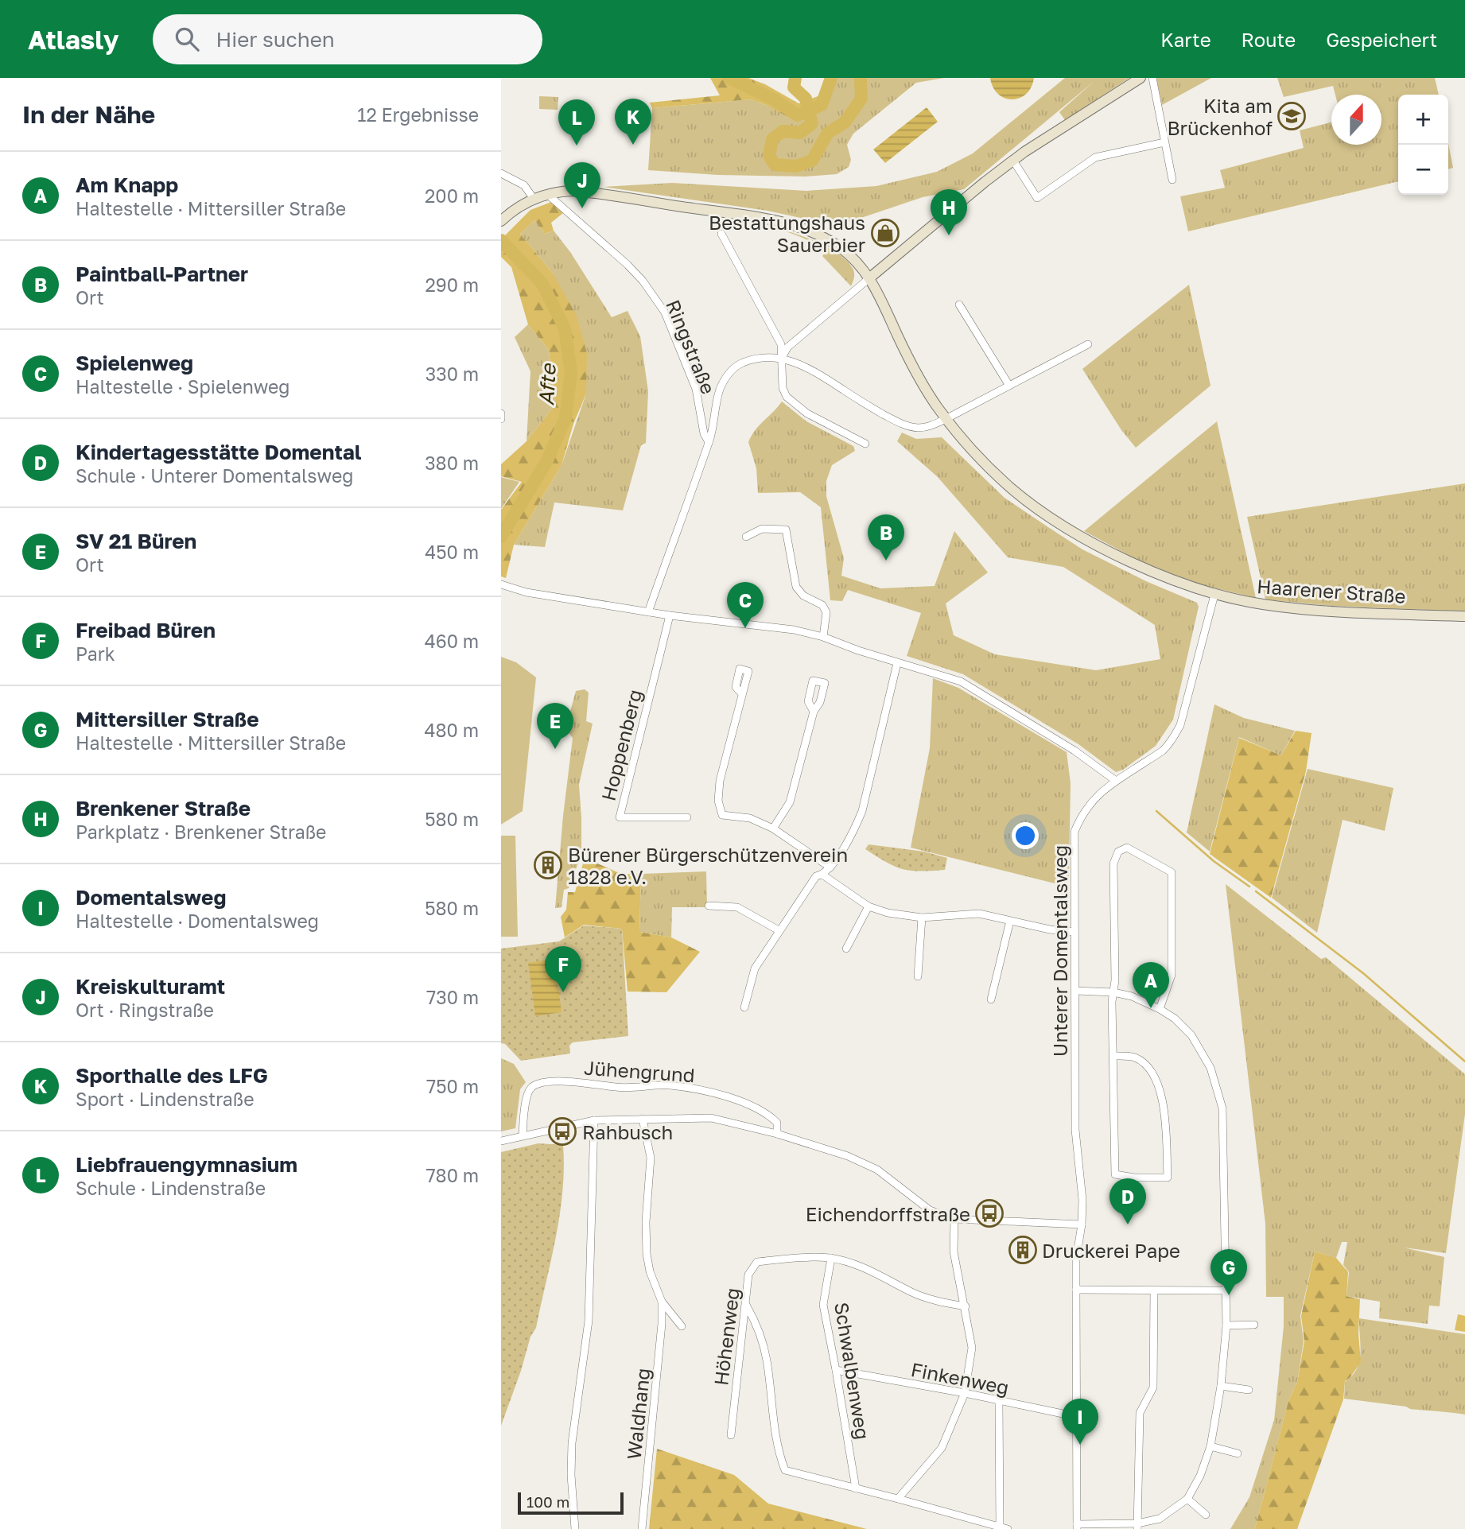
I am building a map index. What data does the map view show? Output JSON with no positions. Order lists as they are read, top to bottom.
{
  "streets": {
    "main road": ["Haarener Straße"],
    "street": [
      "Ringstraße",
      "Hoppenberg",
      "Unterer Domentalsweg",
      "Jühengrund",
      "Höhenweg",
      "Schwalbenweg",
      "Finkenweg",
      "Waldhang"
    ]
  },
  "crossings": [
    ["Ringstraße", "Haarener Straße"],
    ["Haarener Straße", "Unterer Domentalsweg"],
    ["Unterer Domentalsweg", "Finkenweg"],
    ["Höhenweg", "Schwalbenweg"],
    ["Schwalbenweg", "Finkenweg"]
  ],
  "water": ["Afte"],
  "places": {
    "school or university": ["Kita am Brückenhof"],
    "shop": ["Bestattungshaus Sauerbier"],
    "building": ["Bürener Bürgerschützenverein 1828 e.V.", "Druckerei Pape"],
    "bus stop": ["Rahbusch", "Eichendorffstraße"]
  },
  "scale_bar": "100 m",
  "north": "top",
  "page": {
    "header": "Atlasly",
    "search": "Hier suchen",
    "nav": ["Karte", "Route", "Gespeichert"],
    "heading": ["In der Nähe", "12 Ergebnisse"],
    "map_buttons": ["+", "−"],
    "pins": [
      "K",
      "L",
      "J",
      "H",
      "B",
      "C",
      "E",
      "F",
      "A",
      "D",
      "G",
      "I"
    ],
    "list": [
      {
        "mark": "A",
        "name": "Am Knapp",
        "note": "Haltestelle · Mittersiller Straße",
        "value": "200 m"
      },
      {
        "mark": "B",
        "name": "Paintball-Partner",
        "note": "Ort",
        "value": "290 m"
      },
      {
        "mark": "C",
        "name": "Spielenweg",
        "note": "Haltestelle · Spielenweg",
        "value": "330 m"
      },
      {
        "mark": "D",
        "name": "Kindertagesstätte Domental",
        "note": "Schule · Unterer Domentalsweg",
        "value": "380 m"
      },
      {
        "mark": "E",
        "name": "SV 21 Büren",
        "note": "Ort",
        "value": "450 m"
      },
      {
        "mark": "F",
        "name": "Freibad Büren",
        "note": "Park",
        "value": "460 m"
      },
      {
        "mark": "G",
        "name": "Mittersiller Straße",
        "note": "Haltestelle · Mittersiller Straße",
        "value": "480 m"
      },
      {
        "mark": "H",
        "name": "Brenkener Straße",
        "note": "Parkplatz · Brenkener Straße",
        "value": "580 m"
      },
      {
        "mark": "I",
        "name": "Domentalsweg",
        "note": "Haltestelle · Domentalsweg",
        "value": "580 m"
      },
      {
        "mark": "J",
        "name": "Kreiskulturamt",
        "note": "Ort · Ringstraße",
        "value": "730 m"
      },
      {
        "mark": "K",
        "name": "Sporthalle des LFG",
        "note": "Sport · Lindenstraße",
        "value": "750 m"
      },
      {
        "mark": "L",
        "name": "Liebfrauengymnasium",
        "note": "Schule · Lindenstraße",
        "value": "780 m"
      }
    ],
    "scale": "100 m"
  }
}
